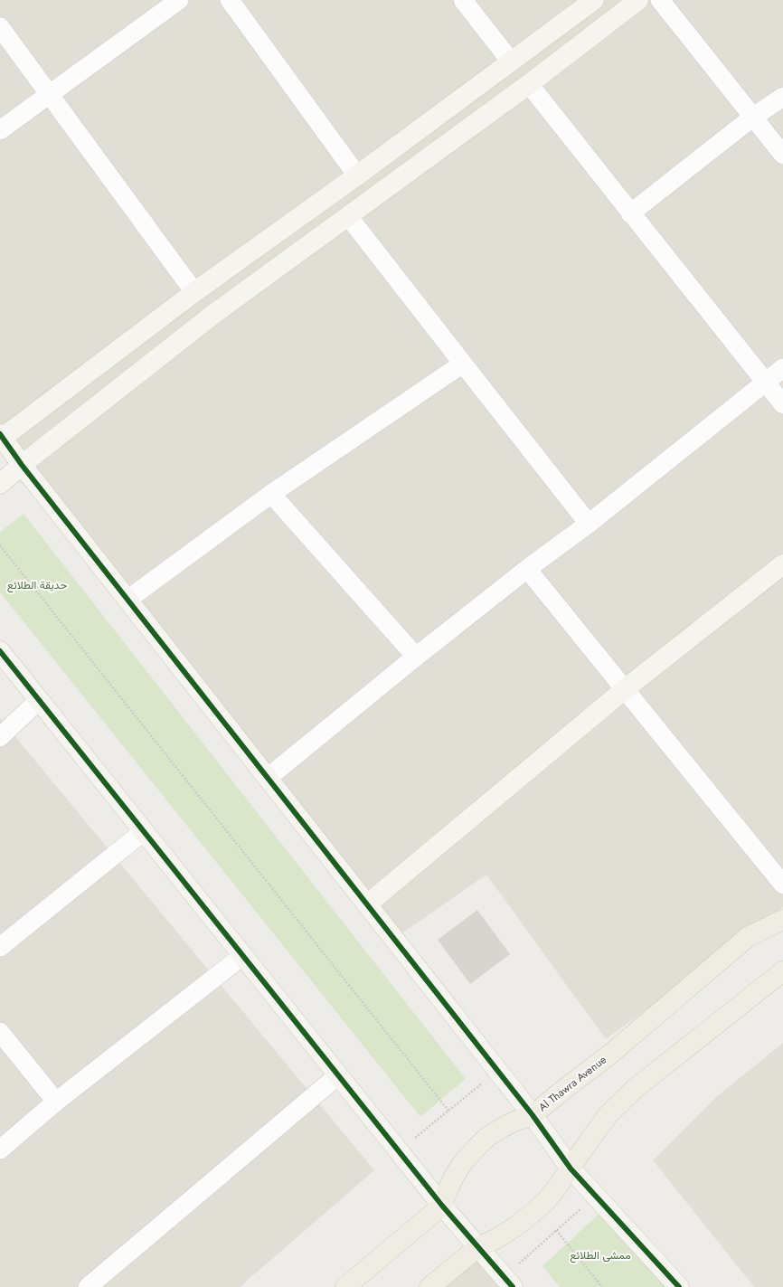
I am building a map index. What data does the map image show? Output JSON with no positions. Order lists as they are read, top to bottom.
{
  "streets": {
    "main road": ["Al Thawra Avenue"]
  },
  "parks": ["حديقة الطلائع", "ممشى الطلائع"]
}
